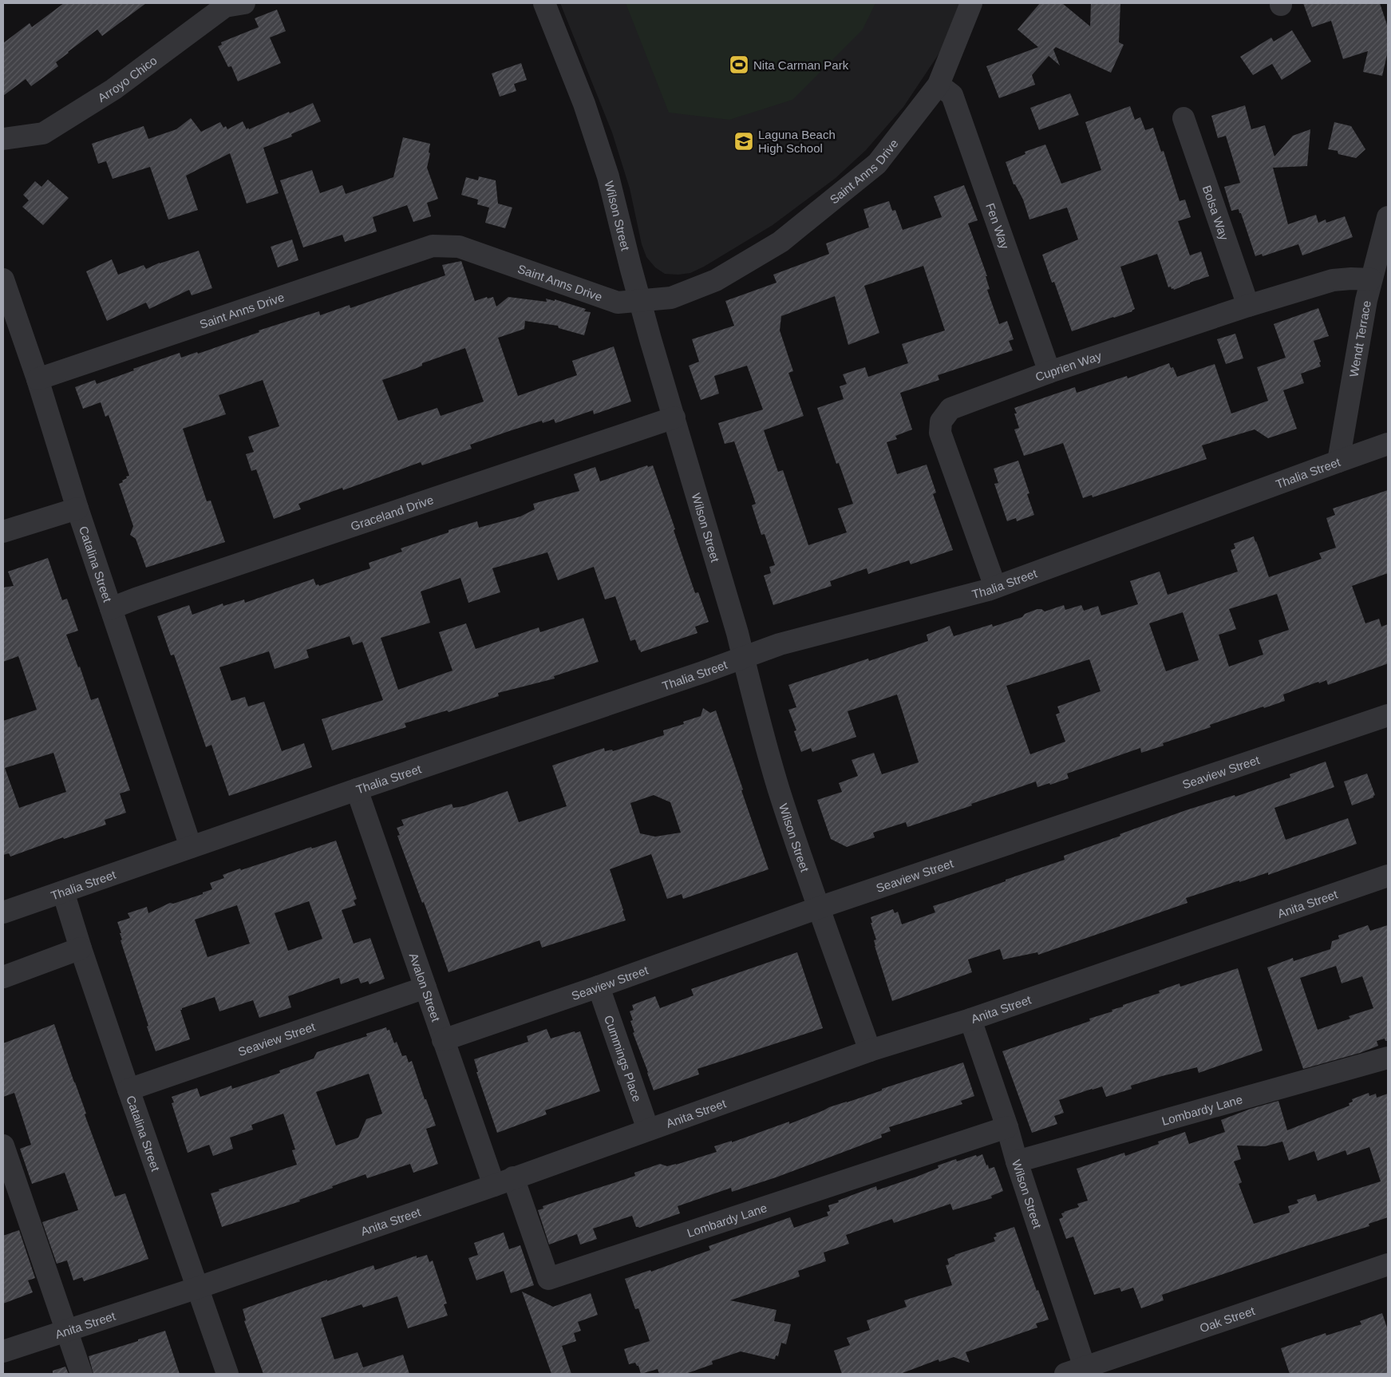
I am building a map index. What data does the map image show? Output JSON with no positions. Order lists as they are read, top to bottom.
{
  "streets": {
    "street": [
      "Arroyo Chico",
      "Saint Anns Drive",
      "Bolsa Way",
      "Wilson Street",
      "Fen Way",
      "Wendt Terrace",
      "Cuprien Way",
      "Thalia Street",
      "Graceland Drive",
      "Catalina Street",
      "Seaview Street",
      "Anita Street",
      "Avalon Street",
      "Cummings Place",
      "Lombardy Lane",
      "Oak Street"
    ]
  },
  "crossings": [
    ["Saint Anns Drive", "Wilson Street"],
    ["Saint Anns Drive", "Fen Way"],
    ["Saint Anns Drive", "Catalina Street"],
    ["Bolsa Way", "Cuprien Way"],
    ["Wilson Street", "Thalia Street"],
    ["Wilson Street", "Graceland Drive"],
    ["Wilson Street", "Seaview Street"],
    ["Wilson Street", "Anita Street"],
    ["Wilson Street", "Lombardy Lane"],
    ["Wilson Street", "Oak Street"],
    ["Fen Way", "Cuprien Way"],
    ["Wendt Terrace", "Cuprien Way"],
    ["Wendt Terrace", "Thalia Street"],
    ["Cuprien Way", "Thalia Street"],
    ["Thalia Street", "Catalina Street"],
    ["Thalia Street", "Avalon Street"],
    ["Graceland Drive", "Catalina Street"],
    ["Catalina Street", "Seaview Street"],
    ["Catalina Street", "Anita Street"],
    ["Seaview Street", "Avalon Street"],
    ["Seaview Street", "Cummings Place"],
    ["Anita Street", "Avalon Street"],
    ["Anita Street", "Cummings Place"],
    ["Anita Street", "Lombardy Lane"],
    ["Avalon Street", "Lombardy Lane"]
  ],
  "places": {
    "sports": ["Nita Carman Park"],
    "school or university": ["Laguna Beach High School"]
  }
}
